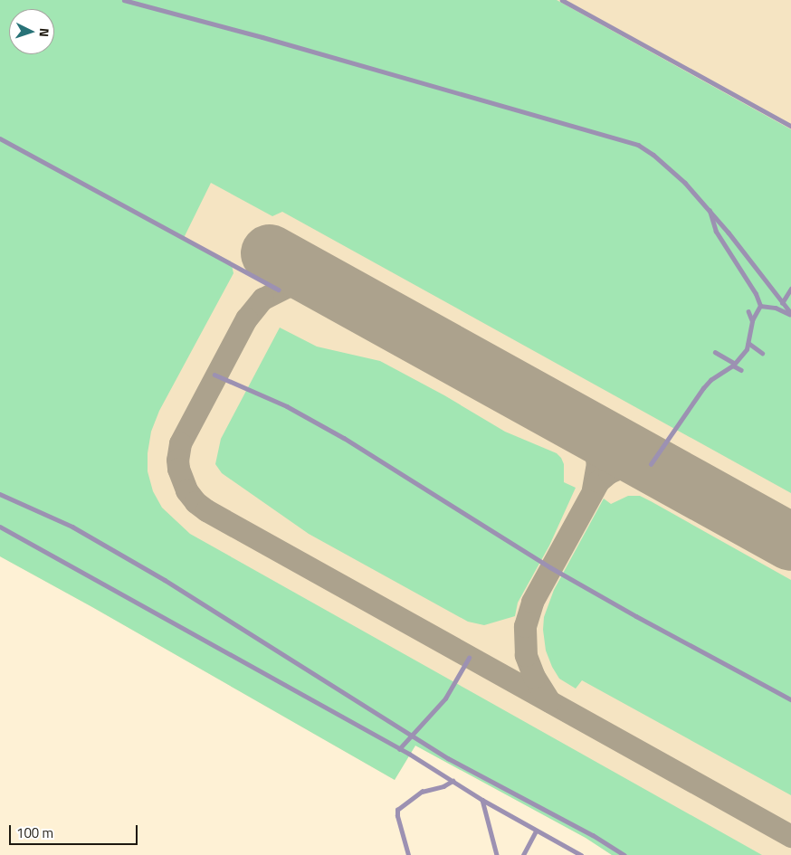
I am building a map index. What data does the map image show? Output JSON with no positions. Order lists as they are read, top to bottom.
{
  "scale_bar": "100 m",
  "north": "right"
}
